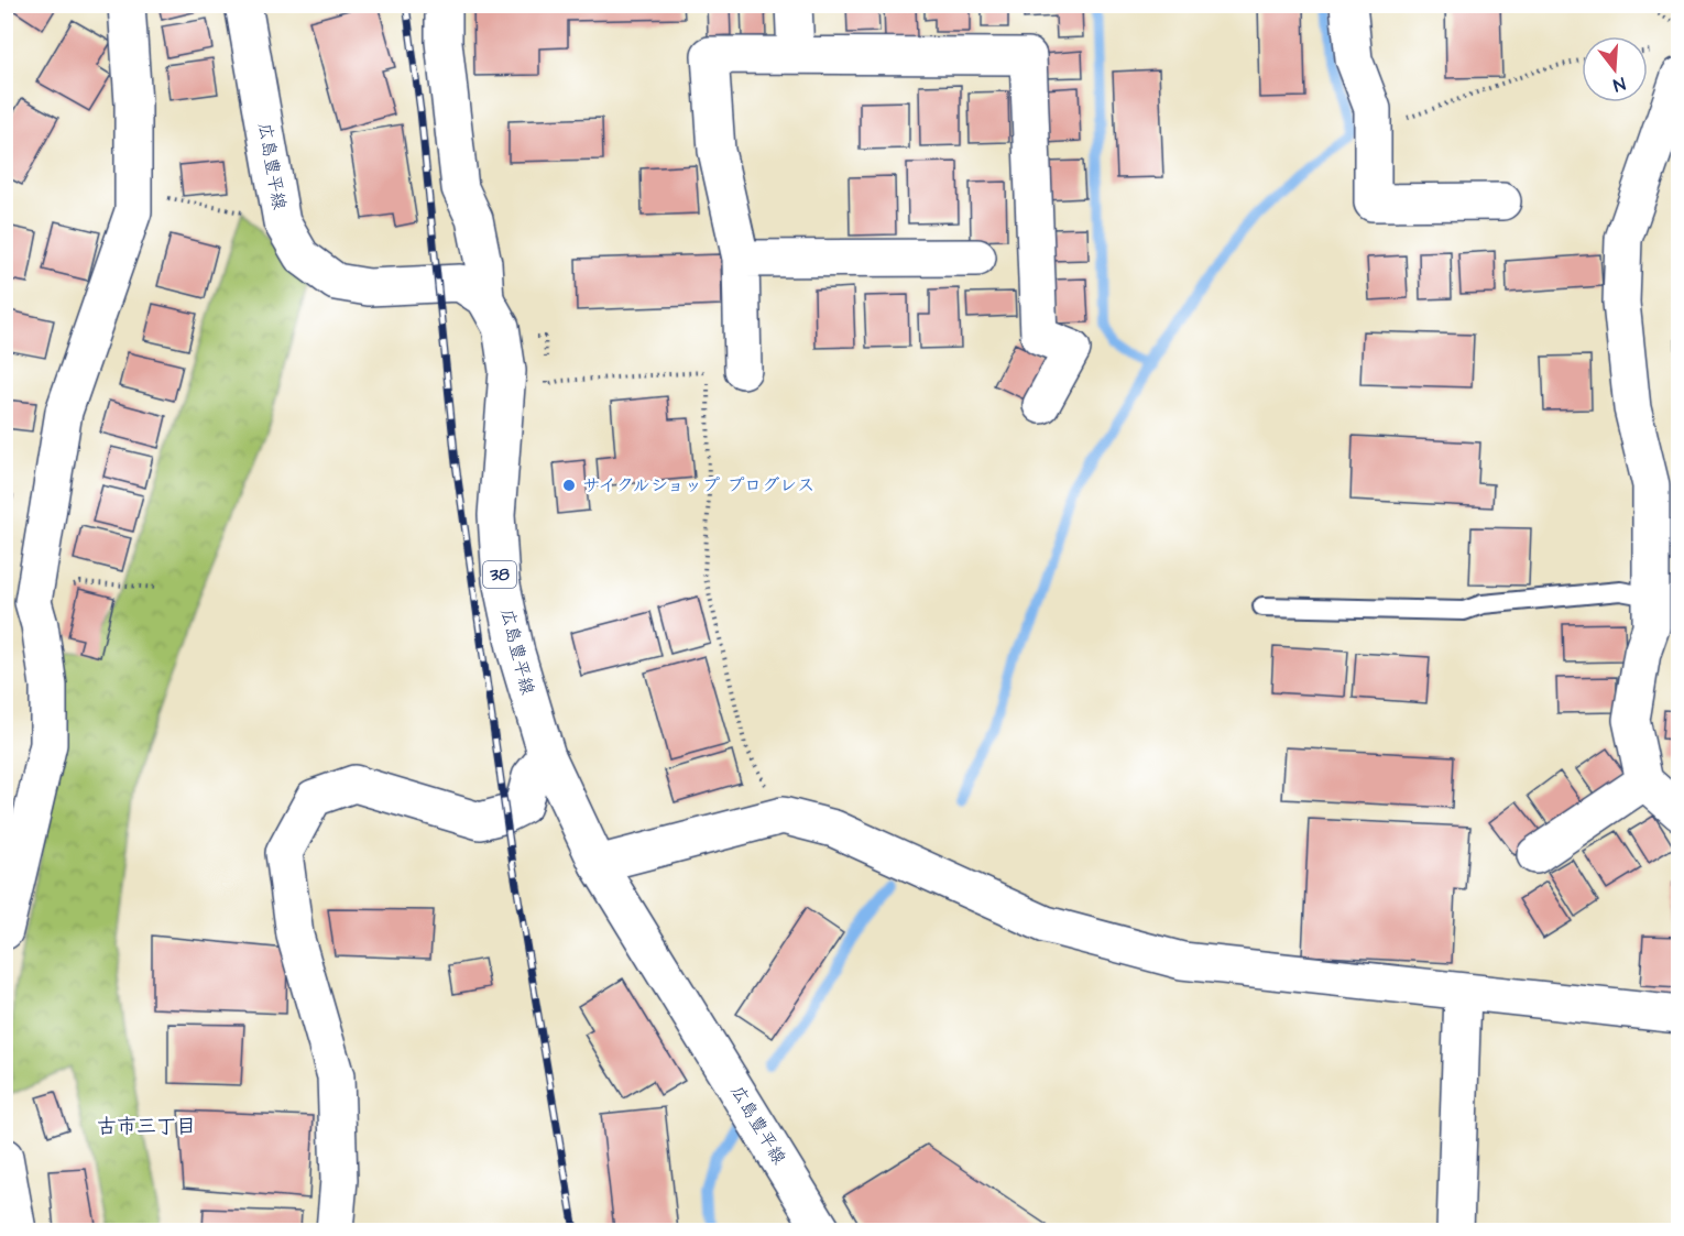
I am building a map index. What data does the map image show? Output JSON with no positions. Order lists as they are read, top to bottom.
{
  "streets": {
    "street": ["広島豊平線", "38"]
  },
  "districts": ["古市三丁目"],
  "places": ["サイクルショップ プログレス"],
  "north": "bottom"
}
